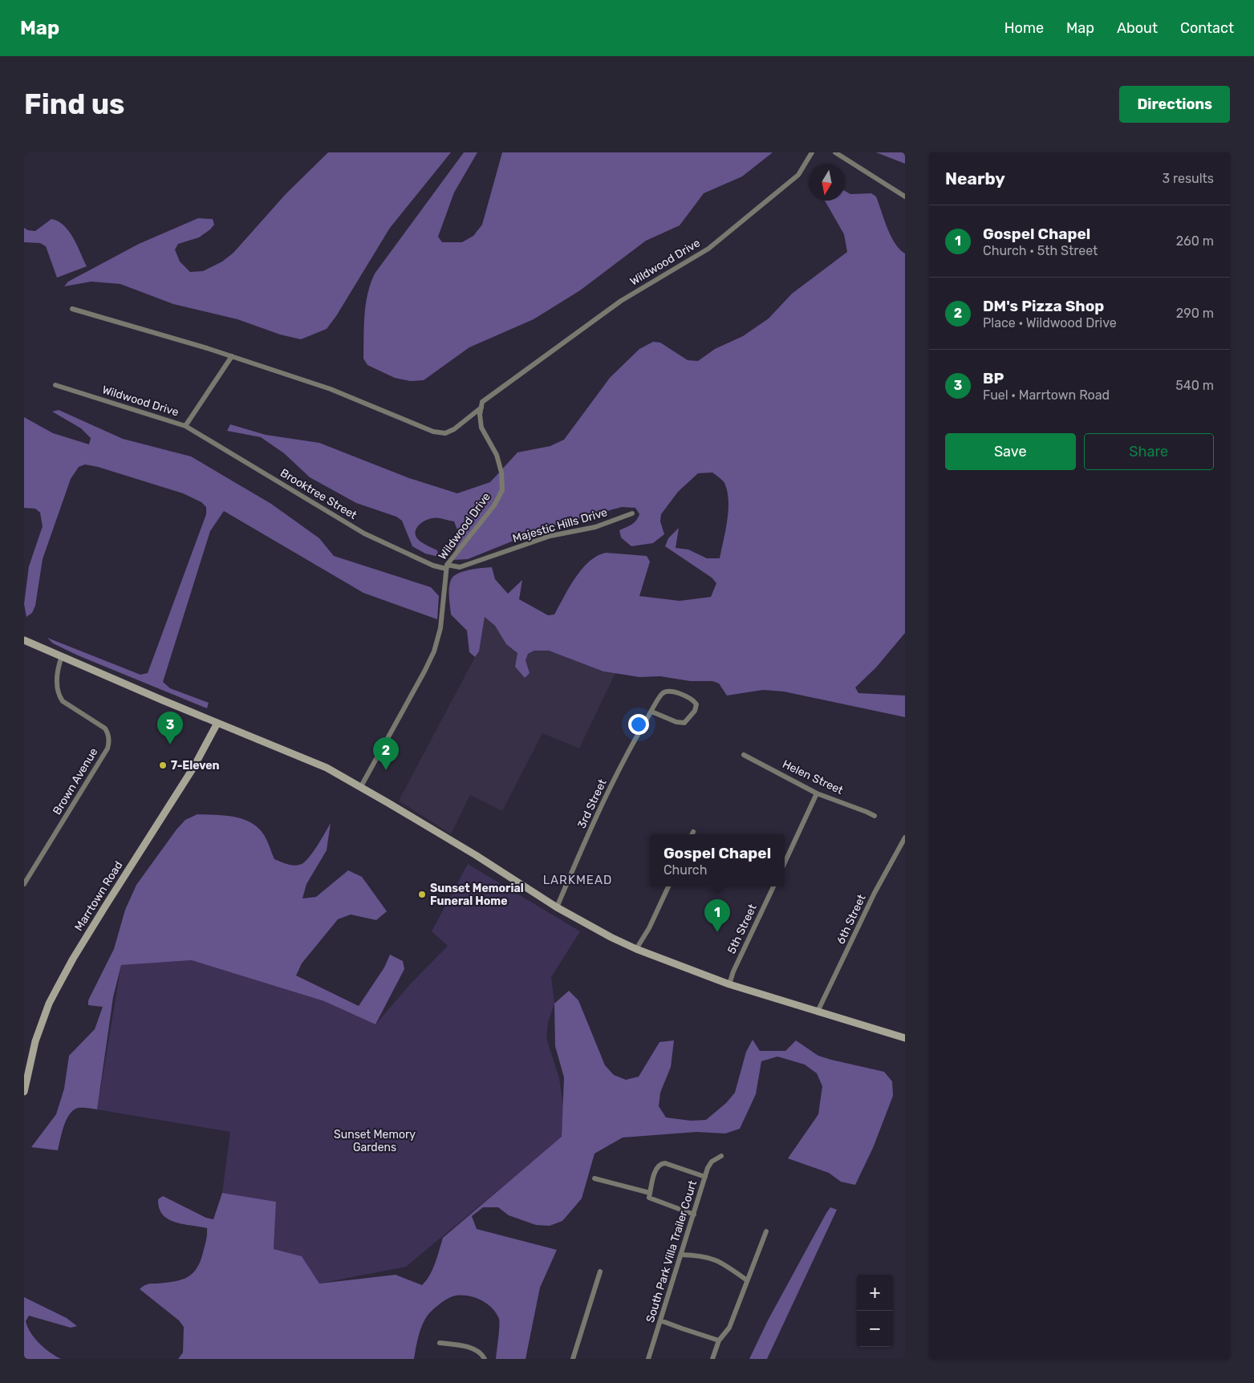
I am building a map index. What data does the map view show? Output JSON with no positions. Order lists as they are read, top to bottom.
{
  "streets": {
    "main road": ["Marrtown Road"],
    "street": [
      "Wildwood Drive",
      "Brooktree Street",
      "Majestic Hills Drive",
      "Helen Street",
      "Brown Avenue",
      "3rd Street",
      "6th Street",
      "5th Street",
      "South Park Villa Trailer Court"
    ]
  },
  "crossings": [
    ["Wildwood Drive", "Brooktree Street"],
    ["Wildwood Drive", "Majestic Hills Drive"],
    ["Brooktree Street", "Majestic Hills Drive"]
  ],
  "districts": ["LARKMEAD"],
  "parks": ["Sunset Memory Gardens"],
  "places": ["7-Eleven", "Sunset Memorial Funeral Home"],
  "north": "bottom",
  "page": {
    "header": "Map",
    "nav": [
      "Home",
      "Map",
      "About",
      "Contact"
    ],
    "buttons": [
      "Directions",
      ["Save", "Share"]
    ],
    "title": "Find us",
    "heading": ["Nearby", "3 results"],
    "list": [
      {
        "mark": "1",
        "name": "Gospel Chapel",
        "note": "Church · 5th Street",
        "value": "260 m"
      },
      {
        "mark": "2",
        "name": "DM's Pizza Shop",
        "note": "Place · Wildwood Drive",
        "value": "290 m"
      },
      {
        "mark": "3",
        "name": "BP",
        "note": "Fuel · Marrtown Road",
        "value": "540 m"
      }
    ],
    "pins": ["3", "2", "1"],
    "popup": ["Gospel Chapel", "Church"],
    "map_buttons": ["+", "−"]
  }
}
